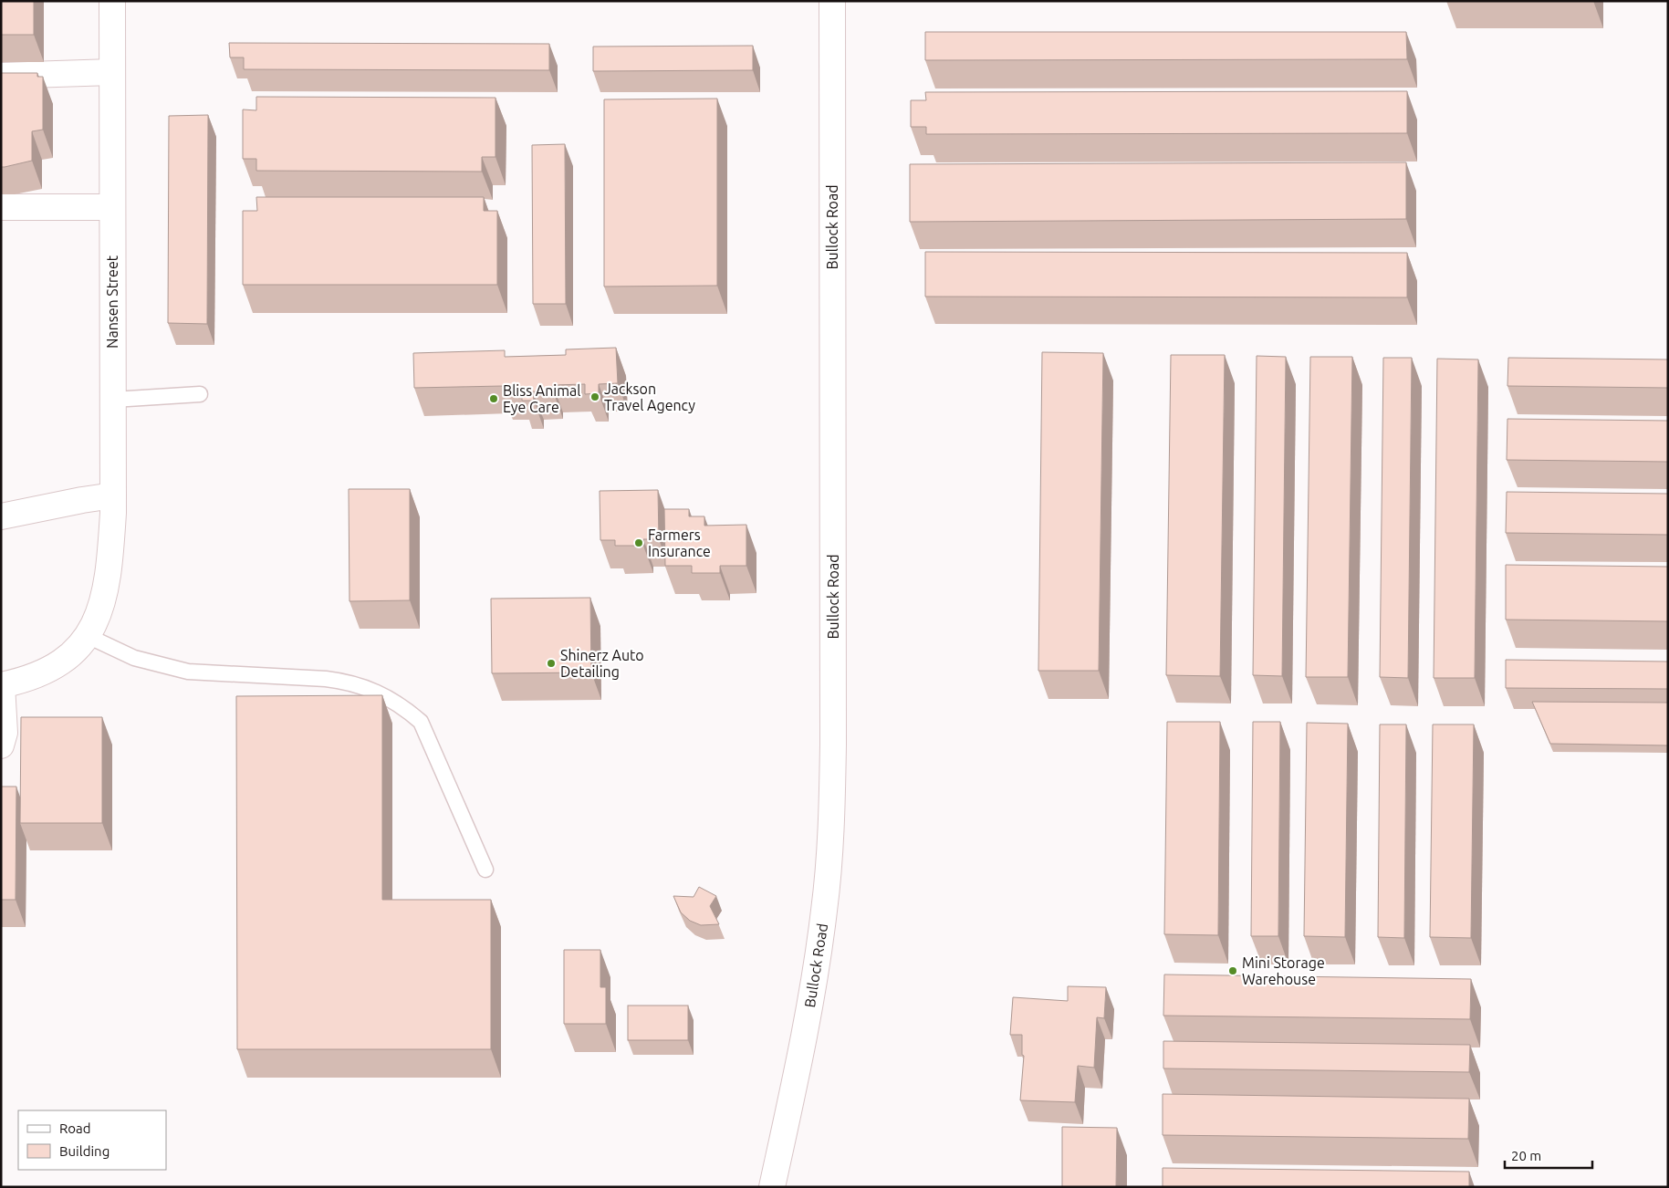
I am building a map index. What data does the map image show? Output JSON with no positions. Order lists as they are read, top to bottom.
{
  "streets": {
    "street": ["Bullock Road", "Nansen Street"]
  },
  "places": [
    "Jackson Travel Agency",
    "Bliss Animal Eye Care",
    "Farmers Insurance",
    "Shinerz Auto Detailing",
    "Mini Storage Warehouse"
  ],
  "legend": ["Road", "Building"],
  "scale_bar": "20 m"
}
